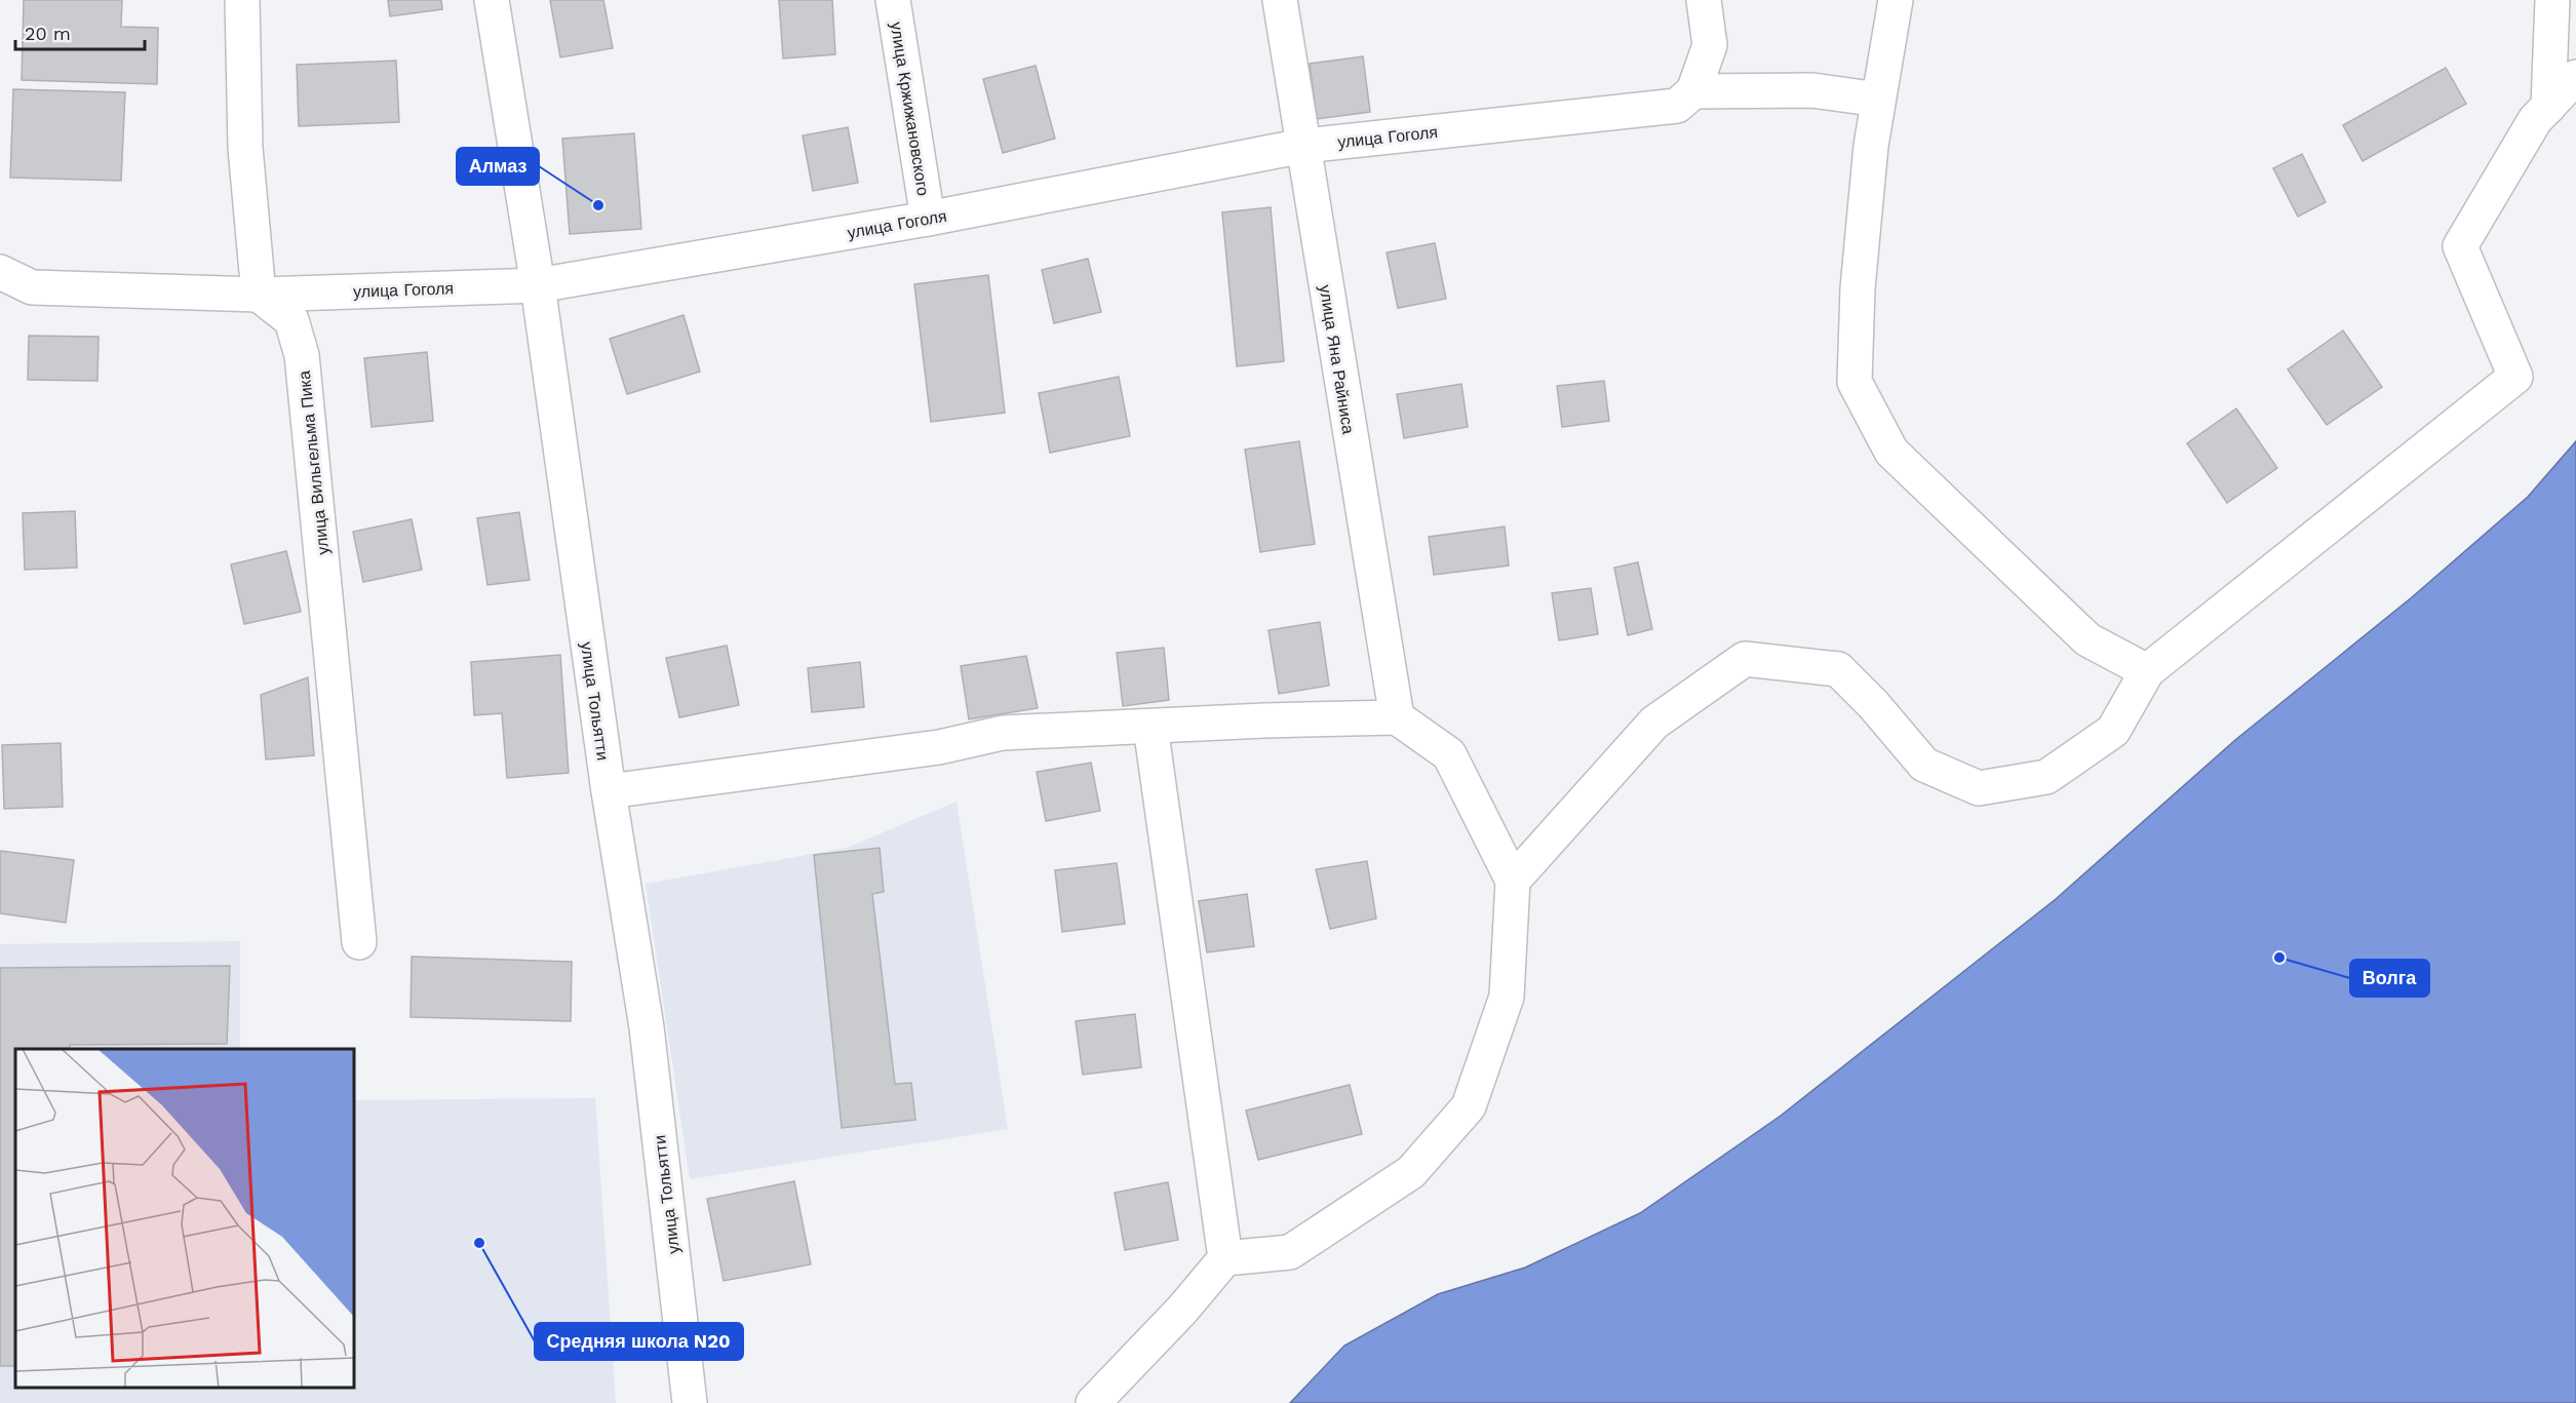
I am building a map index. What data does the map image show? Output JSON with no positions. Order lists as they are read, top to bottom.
{
  "streets": {
    "street": [
      "улица Кржижановского",
      "улица Гоголя",
      "улица Яна Райниса",
      "улица Вильгельма Пика",
      "улица Тольятти"
    ]
  },
  "crossings": [
    ["улица Кржижановского", "улица Гоголя"],
    ["улица Гоголя", "улица Яна Райниса"],
    ["улица Гоголя", "улица Вильгельма Пика"],
    ["улица Гоголя", "улица Тольятти"]
  ],
  "places": ["Алмаз", "Волга", "Средняя школа N20"],
  "scale_bar": "20 m"
}
